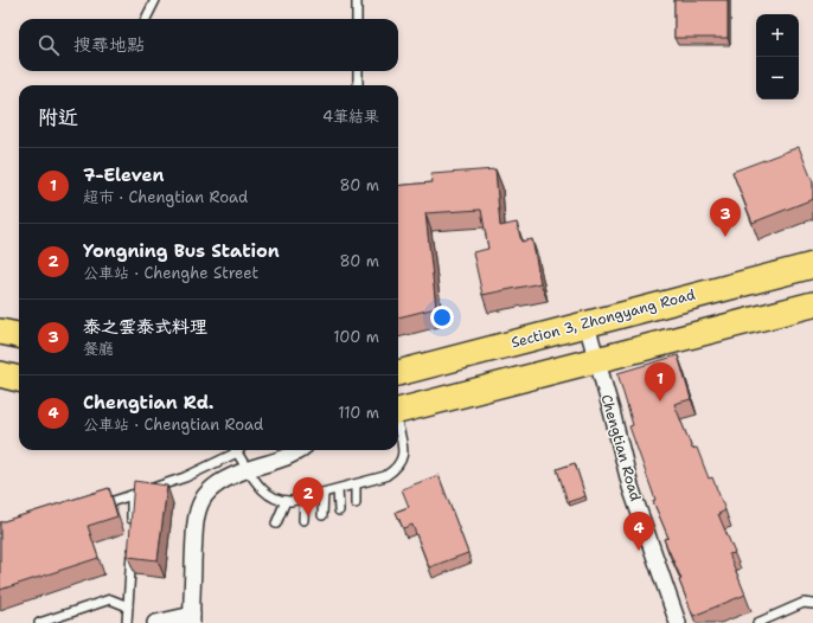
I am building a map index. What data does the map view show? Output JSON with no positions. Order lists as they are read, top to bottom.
{
  "streets": {
    "main road": ["Section 3, Zhongyang Road"],
    "street": ["Chengtian Road"]
  },
  "crossings": [
    ["Section 3, Zhongyang Road", "Chengtian Road"]
  ],
  "page": {
    "map_buttons": ["+", "−"],
    "search": "搜尋地點",
    "heading": ["附近", "4筆結果"],
    "list": [
      {
        "mark": "1",
        "name": "7-Eleven",
        "note": "超市 · Chengtian Road",
        "value": "80 m"
      },
      {
        "mark": "2",
        "name": "Yongning Bus Station",
        "note": "公車站 · Chenghe Street",
        "value": "80 m"
      },
      {
        "mark": "3",
        "name": "泰之雲泰式料理",
        "note": "餐廳",
        "value": "100 m"
      },
      {
        "mark": "4",
        "name": "Chengtian Rd.",
        "note": "公車站 · Chengtian Road",
        "value": "110 m"
      }
    ],
    "pins": [
      "3",
      "1",
      "2",
      "4"
    ]
  }
}
